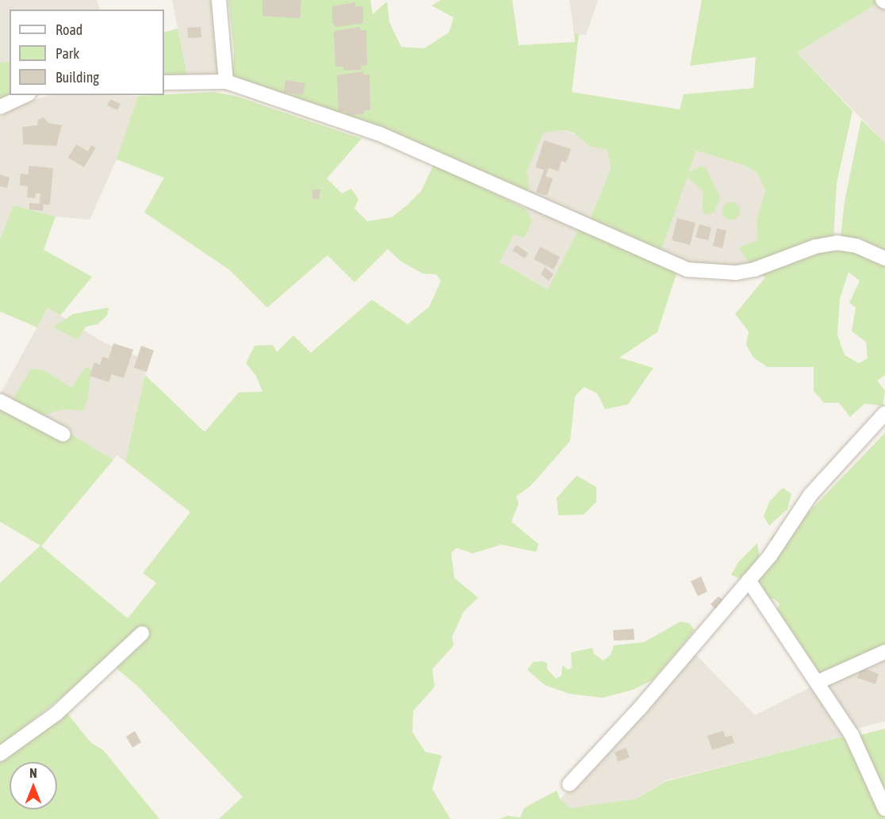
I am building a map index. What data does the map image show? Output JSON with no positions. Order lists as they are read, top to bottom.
{
  "legend": ["Road", "Park", "Building"],
  "north": "top"
}
